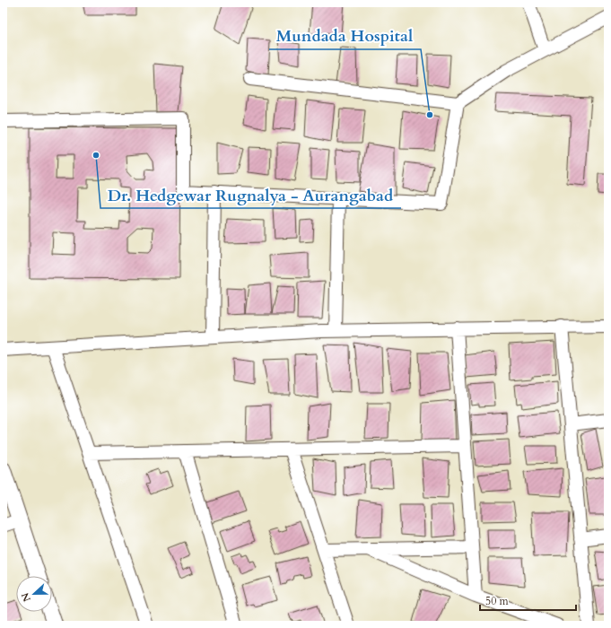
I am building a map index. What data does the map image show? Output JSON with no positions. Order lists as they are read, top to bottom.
{
  "places": ["Mundada Hospital", "Dr. Hedgewar Rugnalya - Aurangabad"],
  "scale_bar": "50 m",
  "north": "left"
}
